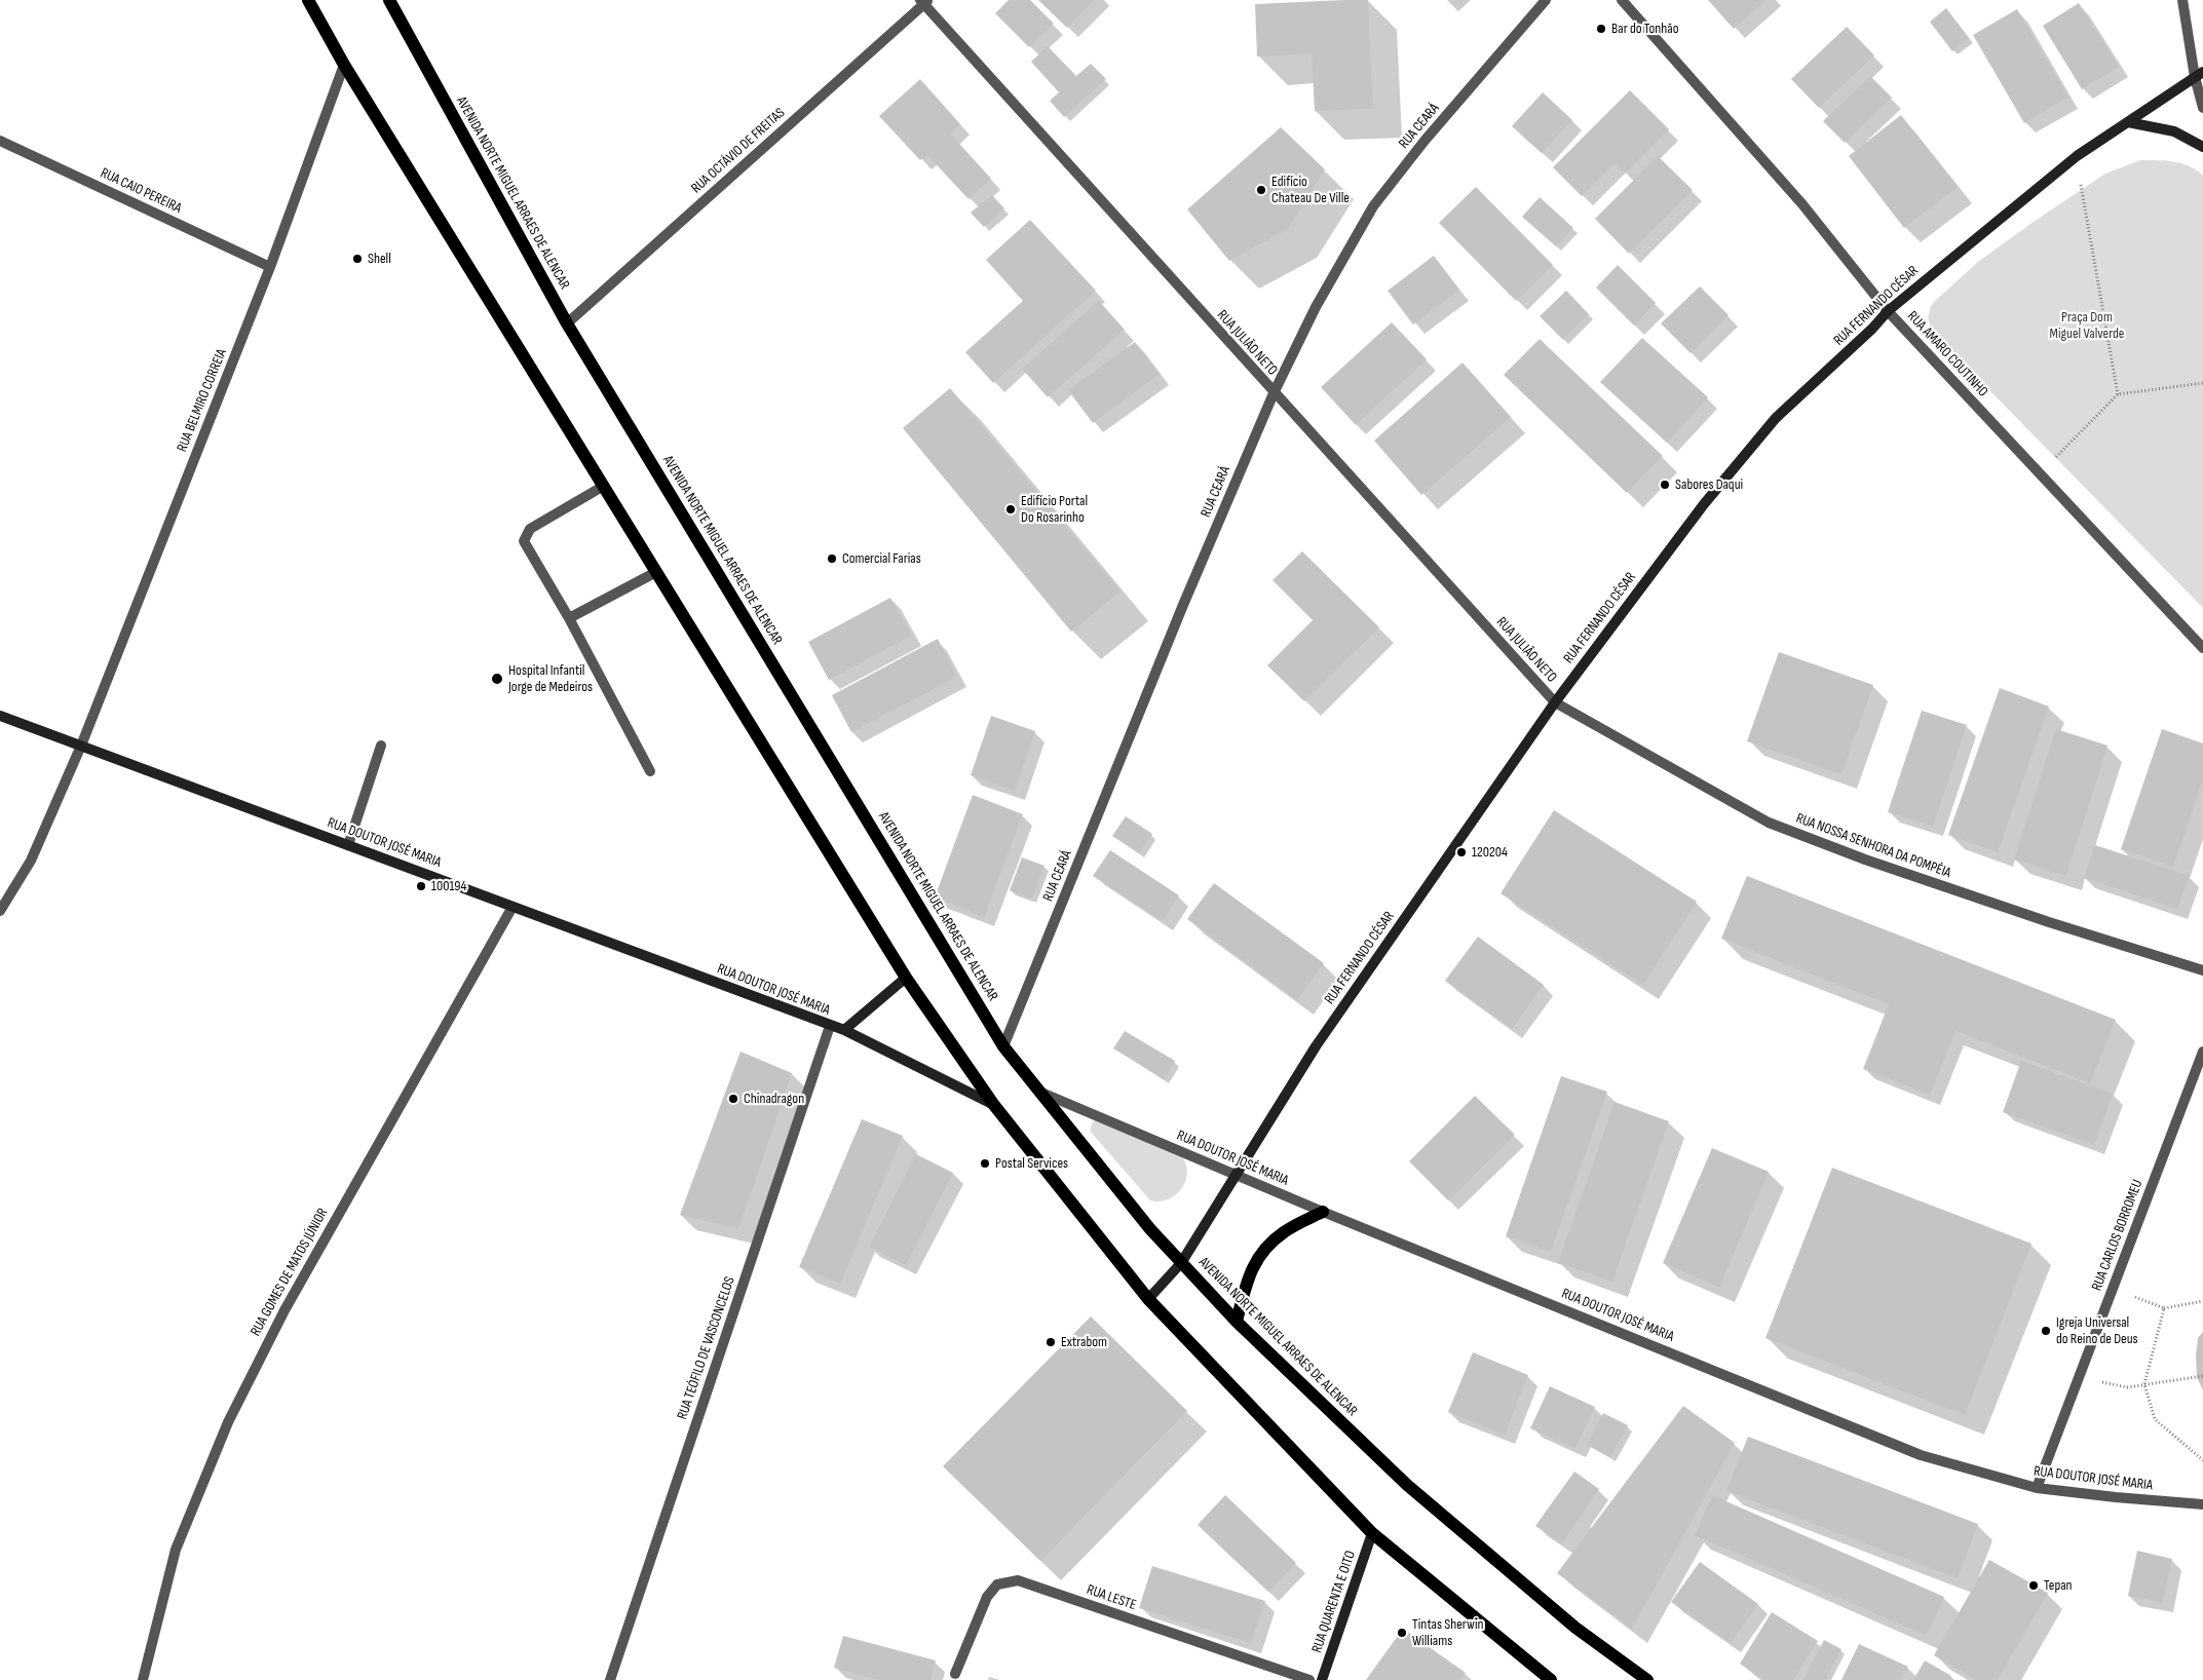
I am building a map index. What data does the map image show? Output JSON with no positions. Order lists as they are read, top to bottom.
{
  "streets": {
    "main road": ["AVENIDA NORTE MIGUEL ARRAES DE ALENCAR"],
    "street": [
      "RUA CEARÁ",
      "RUA OCTÁVIO DE FREITAS",
      "RUA CAIO PEREIRA",
      "RUA FERNANDO CÉSAR",
      "RUA JULIÃO NETO",
      "RUA AMARO COUTINHO",
      "RUA BELMIRO CORREIA",
      "RUA DOUTOR JOSÉ MARIA",
      "RUA NOSSA SENHORA DA POMPÉIA",
      "RUA CARLOS BORROMEU",
      "RUA GOMES DE MATOS JÚNIOR",
      "RUA TEÓFILO DE VASCONCELOS",
      "RUA LESTE",
      "RUA QUARENTA E OITO"
    ]
  },
  "crossings": [
    ["RUA CEARÁ", "AVENIDA NORTE MIGUEL ARRAES DE ALENCAR"],
    ["RUA CEARÁ", "RUA JULIÃO NETO"],
    ["RUA OCTÁVIO DE FREITAS", "AVENIDA NORTE MIGUEL ARRAES DE ALENCAR"],
    ["RUA OCTÁVIO DE FREITAS", "RUA JULIÃO NETO"],
    ["RUA CAIO PEREIRA", "RUA BELMIRO CORREIA"],
    ["AVENIDA NORTE MIGUEL ARRAES DE ALENCAR", "RUA FERNANDO CÉSAR"],
    ["AVENIDA NORTE MIGUEL ARRAES DE ALENCAR", "RUA DOUTOR JOSÉ MARIA"],
    ["RUA FERNANDO CÉSAR", "RUA JULIÃO NETO"],
    ["RUA FERNANDO CÉSAR", "RUA AMARO COUTINHO"],
    ["RUA FERNANDO CÉSAR", "RUA DOUTOR JOSÉ MARIA"],
    ["RUA FERNANDO CÉSAR", "RUA NOSSA SENHORA DA POMPÉIA"],
    ["RUA JULIÃO NETO", "RUA NOSSA SENHORA DA POMPÉIA"],
    ["RUA BELMIRO CORREIA", "RUA DOUTOR JOSÉ MARIA"],
    ["RUA DOUTOR JOSÉ MARIA", "RUA CARLOS BORROMEU"],
    ["RUA DOUTOR JOSÉ MARIA", "RUA GOMES DE MATOS JÚNIOR"],
    ["RUA DOUTOR JOSÉ MARIA", "RUA TEÓFILO DE VASCONCELOS"]
  ],
  "parks": ["Praça Dom Miguel Valverde"],
  "places": [
    "Bar do Tonhão",
    "Edifício Chateau De Ville",
    "Shell",
    "Sabores Daqui",
    "Edifício Portal Do Rosarinho",
    "Comercial Farias",
    "Hospital Infantil Jorge de Medeiros",
    "120204",
    "100194",
    "Chinadragon",
    "Postal Services",
    "Igreja Universal do Reino de Deus",
    "Extrabom",
    "Tepan",
    "Tintas Sherwin Williams"
  ]
}
